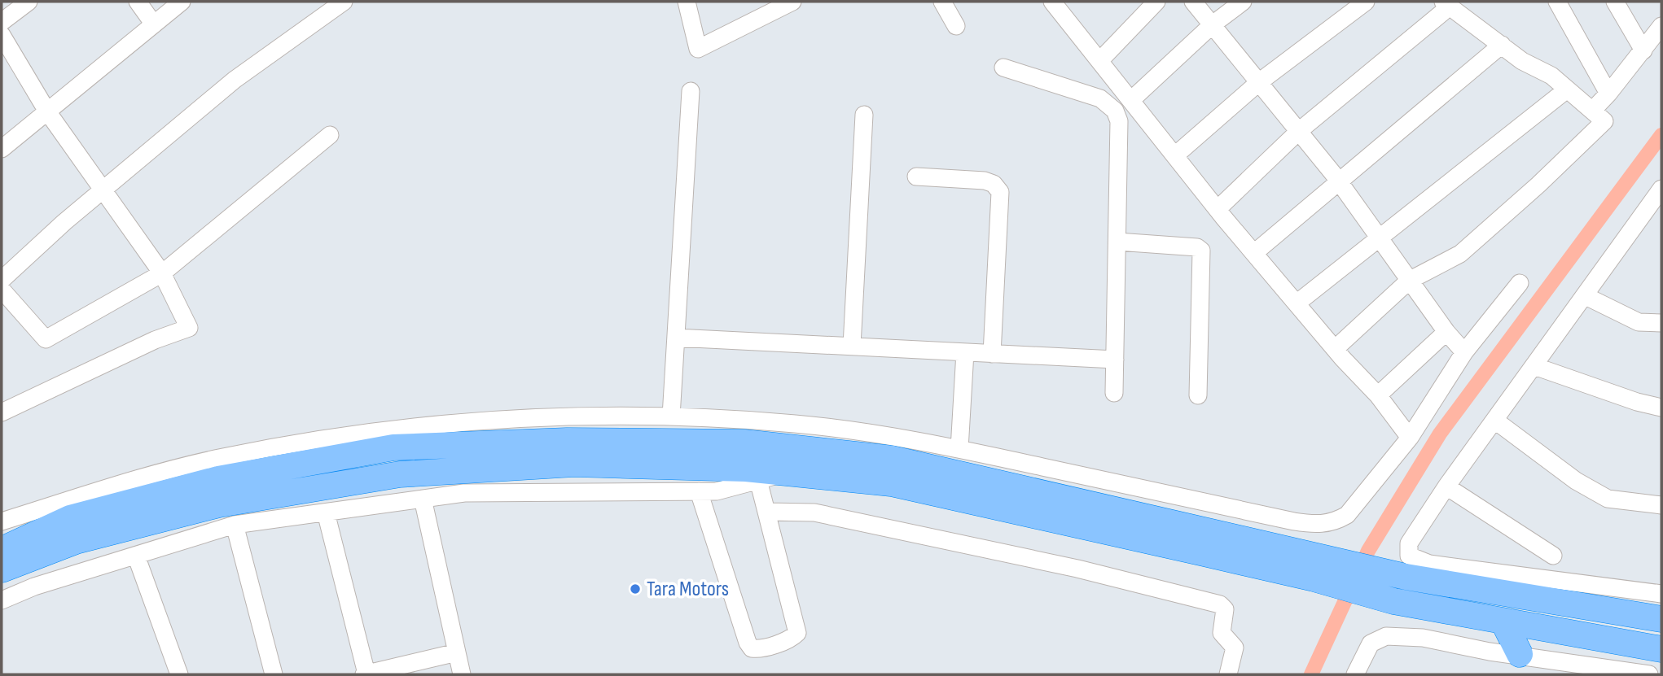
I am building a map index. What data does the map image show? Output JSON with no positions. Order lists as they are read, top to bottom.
{
  "places": ["Tara Motors"]
}
